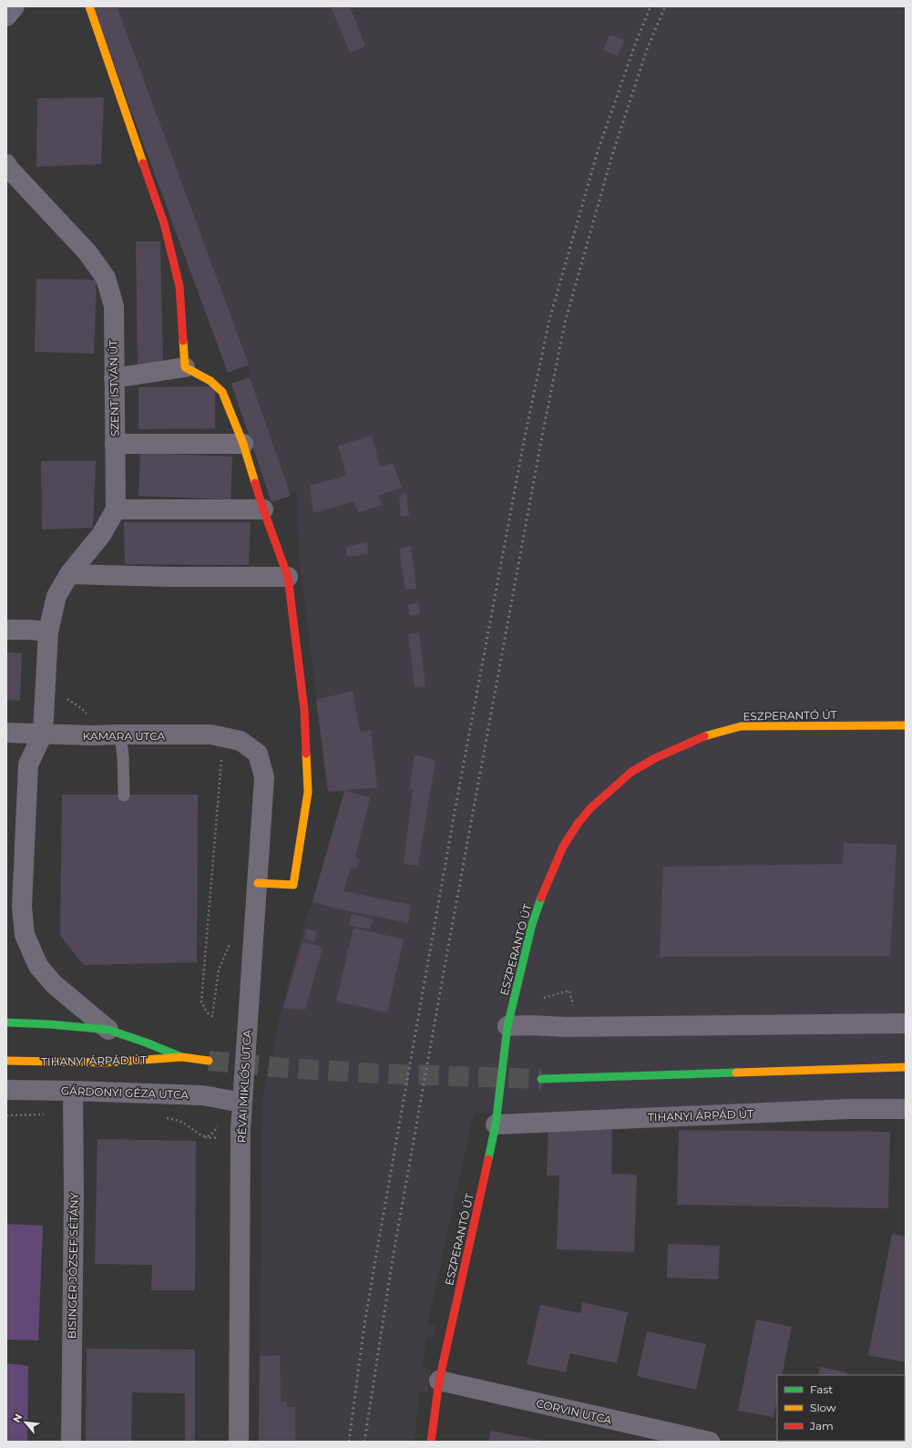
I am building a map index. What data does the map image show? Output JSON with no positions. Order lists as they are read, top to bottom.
{
  "streets": {
    "street": [
      "SZENT ISTVÁN ÚT",
      "ESZPERANTÓ ÚT",
      "KAMARA UTCA",
      "TIHANYI ÁRPÁD ÚT",
      "RÉVAI MIKLÓS UTCA",
      "GÁRDONYI GÉZA UTCA",
      "BISINGER JÓZSEF SÉTÁNY",
      "CORVIN UTCA"
    ]
  },
  "crossings": [
    ["ESZPERANTÓ ÚT", "TIHANYI ÁRPÁD ÚT"],
    ["ESZPERANTÓ ÚT", "CORVIN UTCA"],
    ["KAMARA UTCA", "RÉVAI MIKLÓS UTCA"],
    ["RÉVAI MIKLÓS UTCA", "GÁRDONYI GÉZA UTCA"],
    ["GÁRDONYI GÉZA UTCA", "BISINGER JÓZSEF SÉTÁNY"]
  ],
  "legend": ["Fast", "Slow", "Jam"],
  "north": "top left"
}
